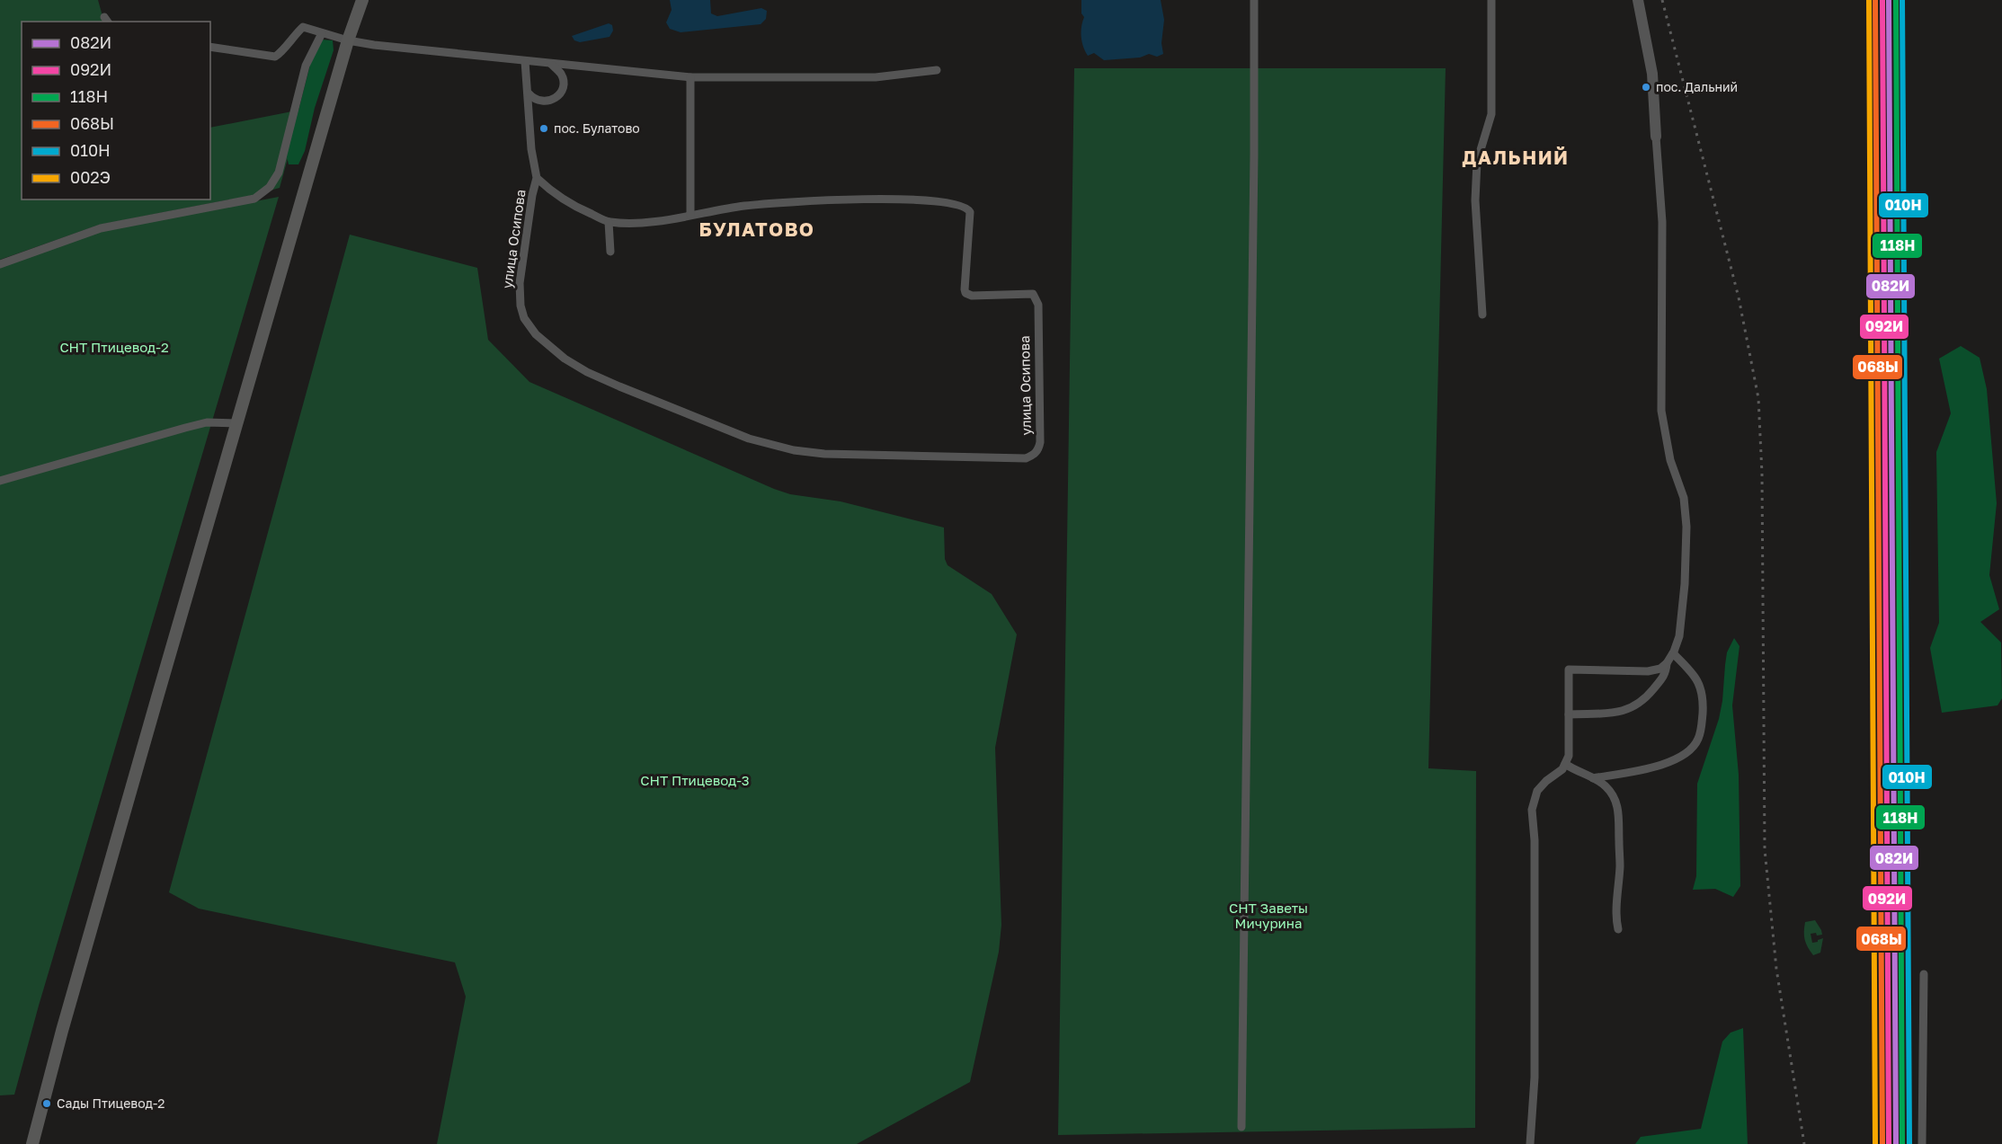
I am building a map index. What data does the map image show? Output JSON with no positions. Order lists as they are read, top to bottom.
{
  "streets": {
    "street": ["улица Осипова"]
  },
  "districts": ["ДАЛЬНИЙ", "БУЛАТОВО"],
  "parks": ["СНТ Птицевод-2", "СНТ Птицевод-3", "СНТ Заветы Мичурина"],
  "places": ["пос. Дальний", "пос. Булатово", "Сады Птицевод-2"],
  "lines": [
    "transit line 082И",
    "transit line 092И",
    "transit line 118Н",
    "transit line 068Ы",
    "transit line 010Н",
    "transit line 002Э"
  ],
  "legend": [
    "082И",
    "092И",
    "118Н",
    "068Ы",
    "010Н",
    "002Э"
  ]
}
